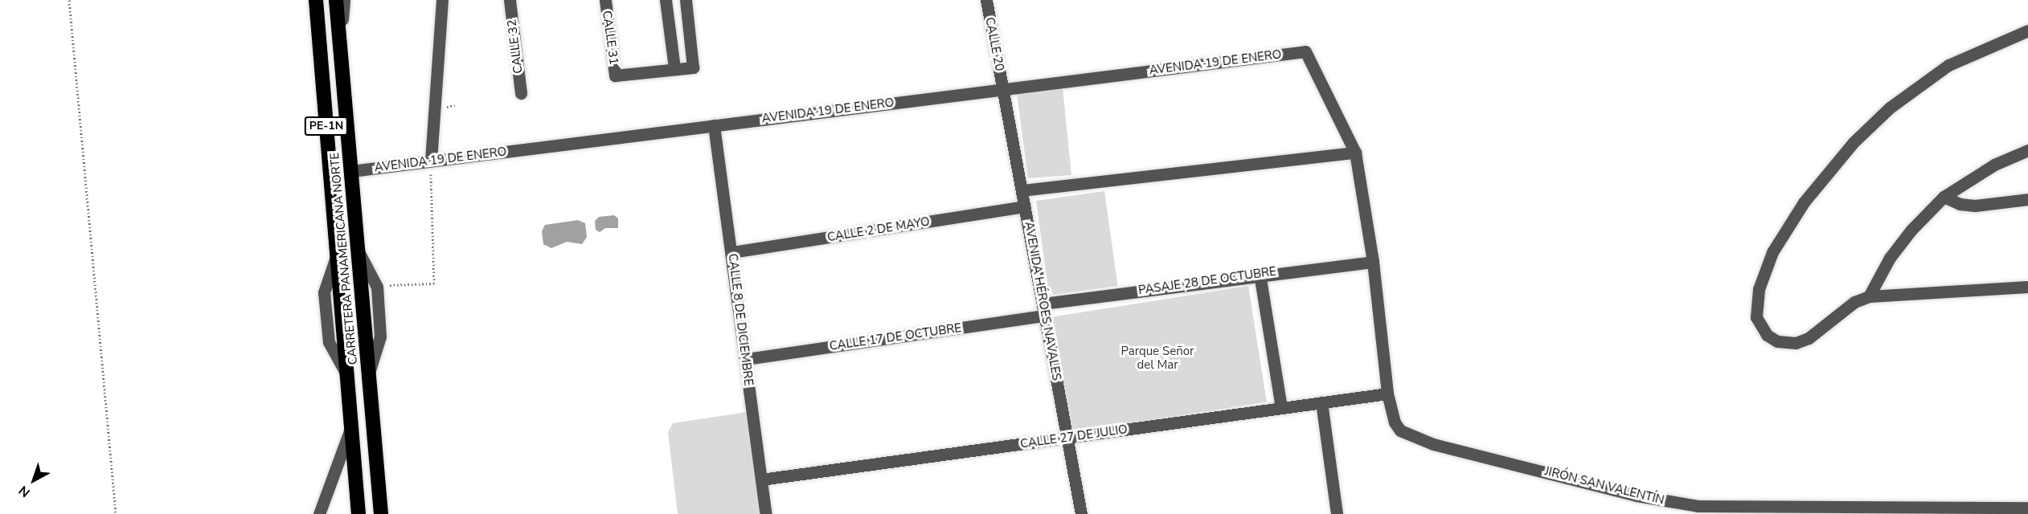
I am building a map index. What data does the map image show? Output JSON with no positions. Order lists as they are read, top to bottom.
{
  "streets": {
    "highway": ["PE-1N", "CARRETERA PANAMERICANA NORTE"],
    "street": [
      "CALLE 31",
      "CALLE 20",
      "CALLE 32",
      "AVENIDA 19 DE ENERO",
      "CALLE 2 DE MAYO",
      "PASAJE 28 DE OCTUBRE",
      "AVENIDA HÉROES NAVALES",
      "CALLE 8 DE DICIEMBRE",
      "CALLE 17 DE OCTUBRE",
      "CALLE 27 DE JULIO",
      "JIRÓN SAN VALENTÍN"
    ]
  },
  "crossings": [
    ["CALLE 20", "AVENIDA 19 DE ENERO"],
    ["CALLE 20", "AVENIDA HÉROES NAVALES"],
    ["AVENIDA 19 DE ENERO", "CARRETERA PANAMERICANA NORTE"],
    ["AVENIDA 19 DE ENERO", "AVENIDA HÉROES NAVALES"],
    ["AVENIDA 19 DE ENERO", "CALLE 8 DE DICIEMBRE"],
    ["AVENIDA 19 DE ENERO", "JIRÓN SAN VALENTÍN"],
    ["CALLE 2 DE MAYO", "AVENIDA HÉROES NAVALES"],
    ["CALLE 2 DE MAYO", "CALLE 8 DE DICIEMBRE"],
    ["PASAJE 28 DE OCTUBRE", "AVENIDA HÉROES NAVALES"],
    ["PASAJE 28 DE OCTUBRE", "CALLE 17 DE OCTUBRE"],
    ["PASAJE 28 DE OCTUBRE", "JIRÓN SAN VALENTÍN"],
    ["AVENIDA HÉROES NAVALES", "CALLE 17 DE OCTUBRE"],
    ["AVENIDA HÉROES NAVALES", "CALLE 27 DE JULIO"],
    ["CALLE 8 DE DICIEMBRE", "CALLE 17 DE OCTUBRE"],
    ["CALLE 8 DE DICIEMBRE", "CALLE 27 DE JULIO"],
    ["CALLE 27 DE JULIO", "JIRÓN SAN VALENTÍN"]
  ],
  "parks": ["Parque Señor del Mar"],
  "north": "bottom left"
}
